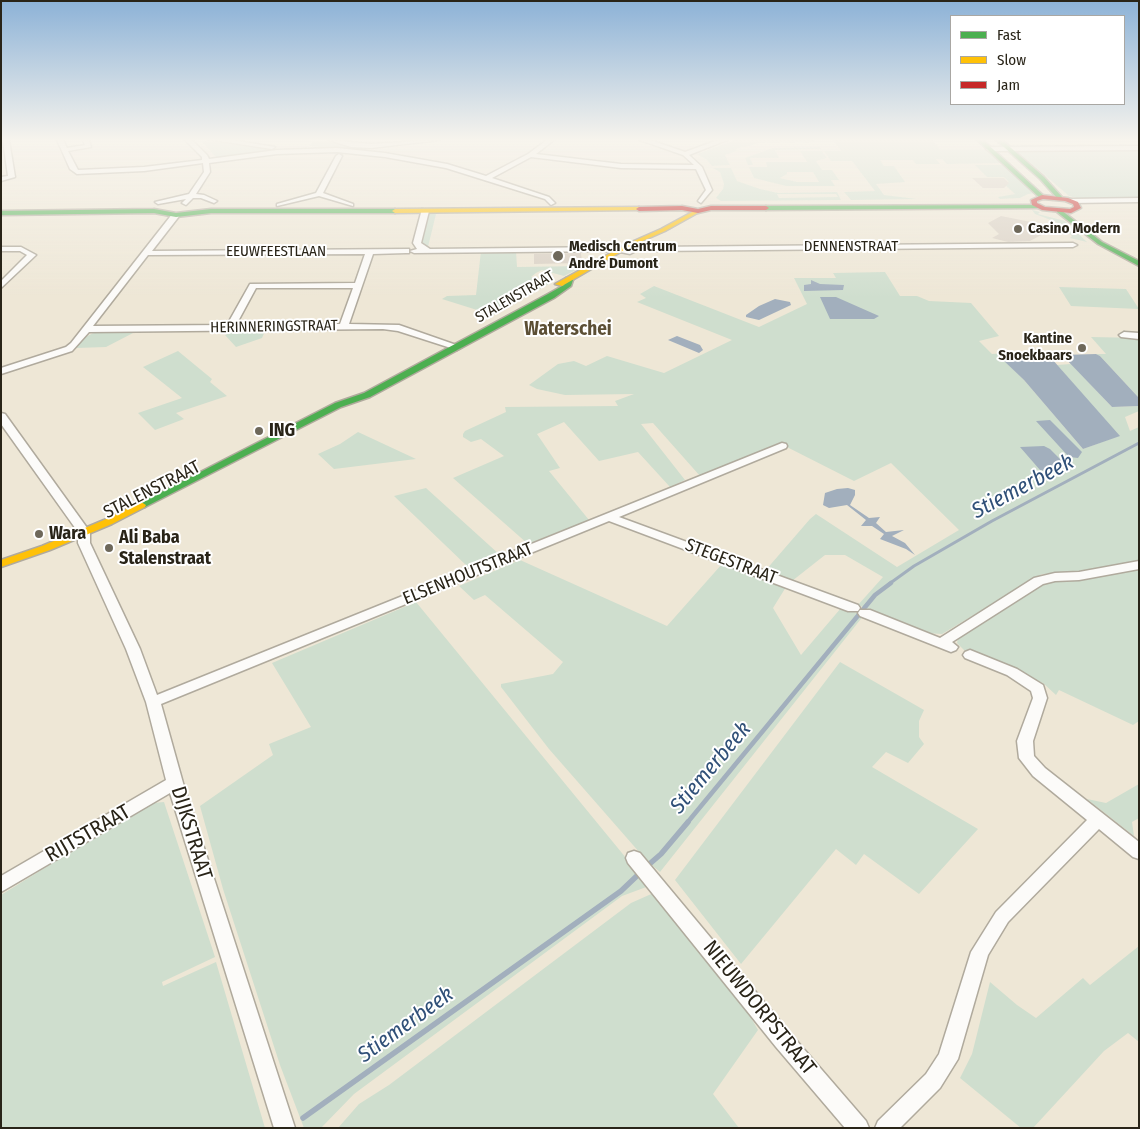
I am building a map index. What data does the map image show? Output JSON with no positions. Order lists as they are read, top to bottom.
{
  "streets": {
    "main road": ["STALENSTRAAT"],
    "street": [
      "DENNENSTRAAT",
      "EEUWFEESTLAAN",
      "HERINNERINGSTRAAT",
      "STEGESTRAAT",
      "ELSENHOUTSTRAAT",
      "DIJKSTRAAT",
      "RIJTSTRAAT",
      "NIEUWDORPSTRAAT"
    ]
  },
  "crossings": [
    ["DENNENSTRAAT", "EEUWFEESTLAAN"],
    ["DENNENSTRAAT", "STALENSTRAAT"],
    ["STALENSTRAAT", "HERINNERINGSTRAAT"],
    ["STALENSTRAAT", "DIJKSTRAAT"],
    ["STEGESTRAAT", "ELSENHOUTSTRAAT"],
    ["ELSENHOUTSTRAAT", "DIJKSTRAAT"],
    ["DIJKSTRAAT", "RIJTSTRAAT"]
  ],
  "districts": ["Waterschei"],
  "water": ["Stiemerbeek"],
  "places": [
    "Casino Modern",
    "Medisch Centrum André Dumont",
    "Kantine Snoekbaars",
    "ING",
    "Wara",
    "Ali Baba Stalenstraat"
  ],
  "legend": ["Fast", "Slow", "Jam"]
}
